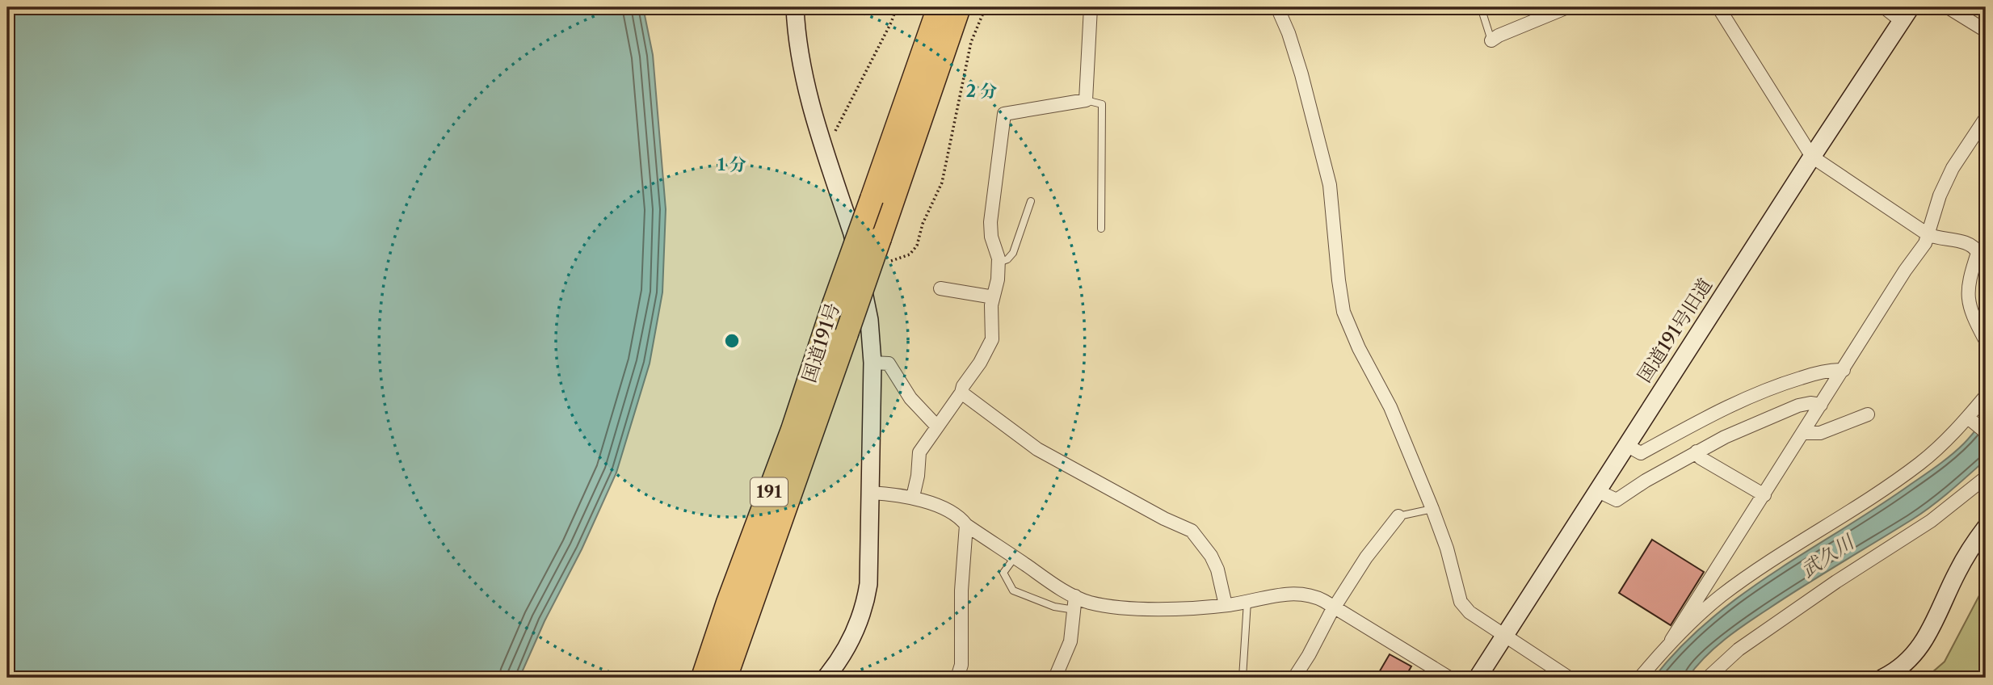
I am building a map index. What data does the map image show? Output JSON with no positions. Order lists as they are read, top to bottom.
{
  "streets": {
    "highway": ["国道191号", "191"],
    "street": ["国道191号旧道"]
  },
  "water": ["武久川"],
  "rings": ["2 分", "1 分"]
}
